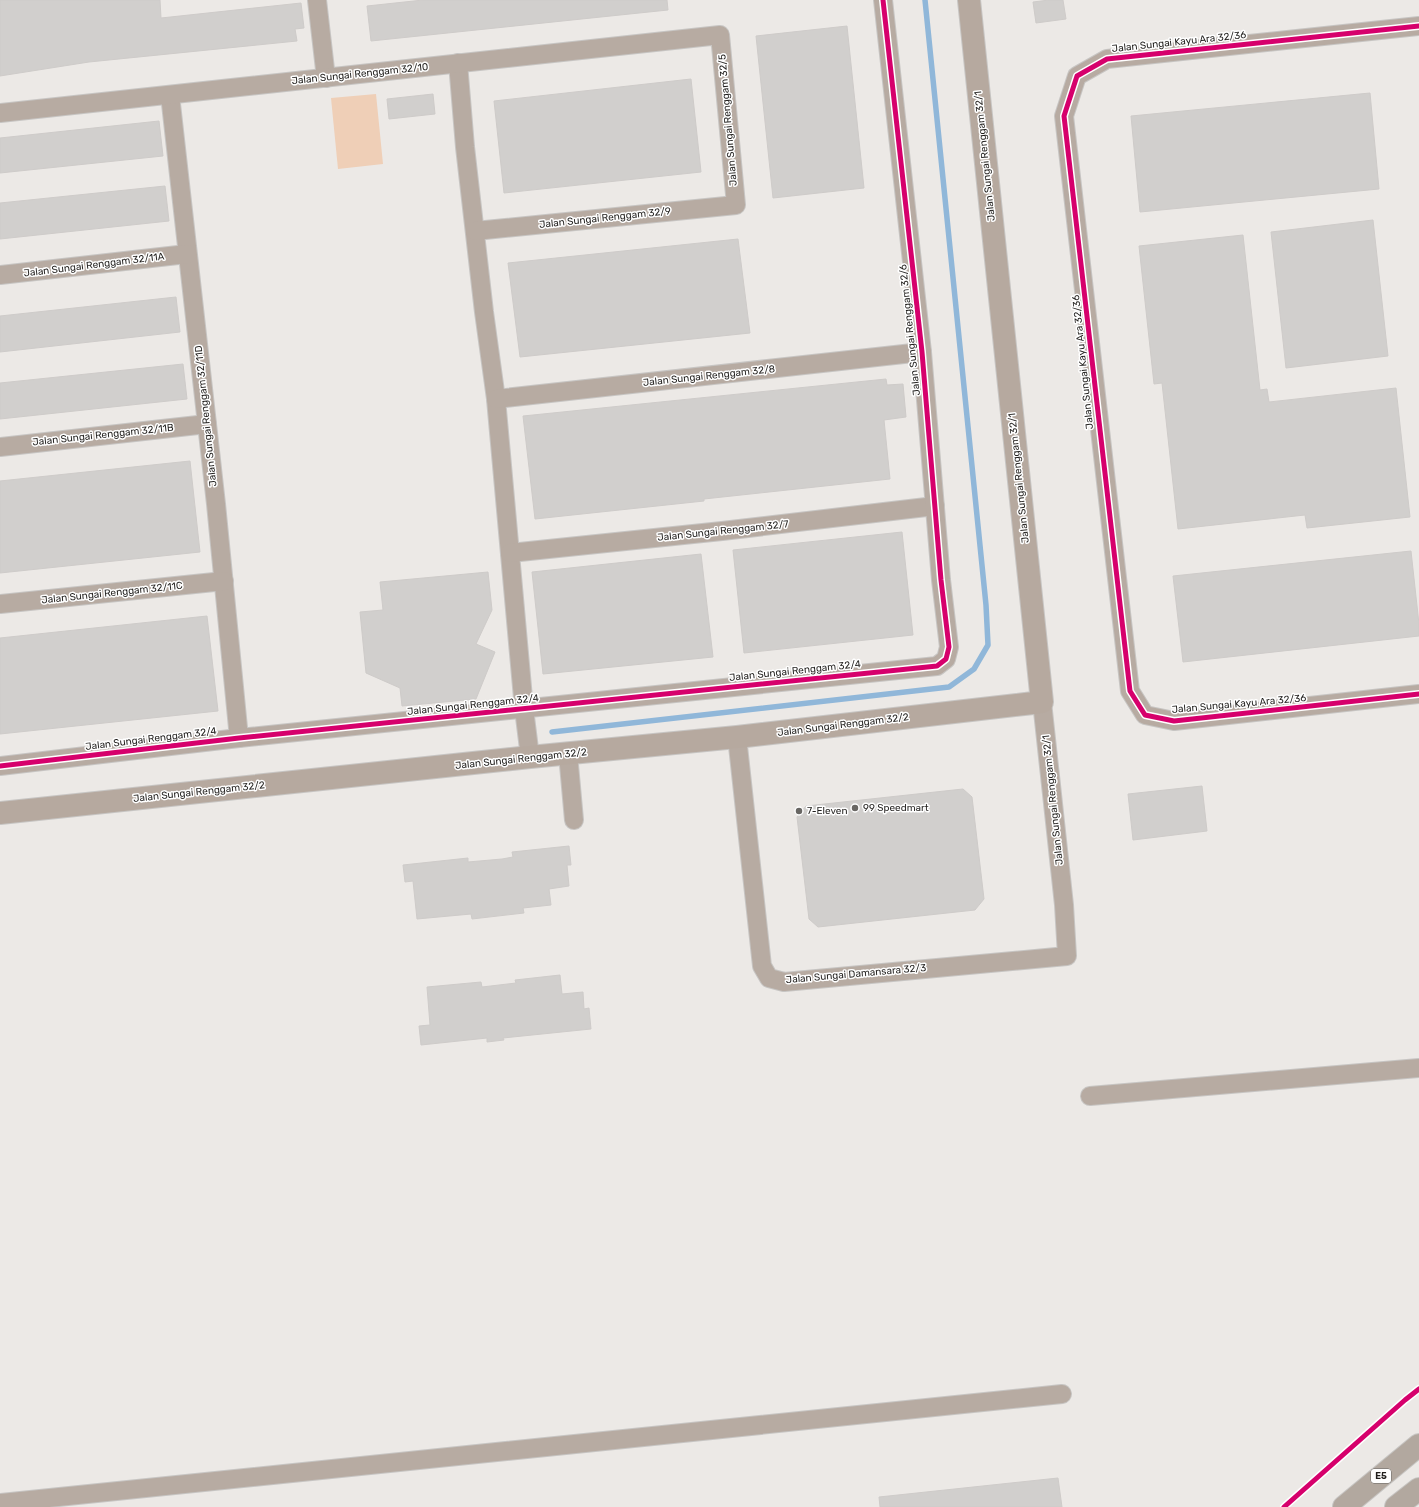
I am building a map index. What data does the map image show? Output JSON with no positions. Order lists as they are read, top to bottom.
{
  "streets": {
    "highway": ["E5"],
    "street": [
      "Jalan Sungai Kayu Ara 32/36",
      "Jalan Sungai Renggam 32/10",
      "Jalan Sungai Renggam 32/5",
      "Jalan Sungai Renggam 32/1",
      "Jalan Sungai Renggam 32/9",
      "Jalan Sungai Renggam 32/11A",
      "Jalan Sungai Renggam 32/6",
      "Jalan Sungai Renggam 32/8",
      "Jalan Sungai Renggam 32/11D",
      "Jalan Sungai Renggam 32/11B",
      "Jalan Sungai Renggam 32/7",
      "Jalan Sungai Renggam 32/11C",
      "Jalan Sungai Renggam 32/4",
      "Jalan Sungai Renggam 32/2",
      "Jalan Sungai Damansara 32/3"
    ]
  },
  "crossings": [
    ["Jalan Sungai Renggam 32/10", "Jalan Sungai Renggam 32/5"],
    ["Jalan Sungai Renggam 32/10", "Jalan Sungai Renggam 32/11D"],
    ["Jalan Sungai Renggam 32/5", "Jalan Sungai Renggam 32/9"],
    ["Jalan Sungai Renggam 32/1", "Jalan Sungai Renggam 32/2"],
    ["Jalan Sungai Renggam 32/1", "Jalan Sungai Damansara 32/3"],
    ["Jalan Sungai Renggam 32/11A", "Jalan Sungai Renggam 32/11D"],
    ["Jalan Sungai Renggam 32/6", "Jalan Sungai Renggam 32/8"],
    ["Jalan Sungai Renggam 32/6", "Jalan Sungai Renggam 32/7"],
    ["Jalan Sungai Renggam 32/6", "Jalan Sungai Renggam 32/4"],
    ["Jalan Sungai Renggam 32/11D", "Jalan Sungai Renggam 32/11B"],
    ["Jalan Sungai Renggam 32/11D", "Jalan Sungai Renggam 32/11C"],
    ["Jalan Sungai Renggam 32/11D", "Jalan Sungai Renggam 32/4"],
    ["Jalan Sungai Renggam 32/2", "Jalan Sungai Damansara 32/3"]
  ],
  "places": ["99 Speedmart", "7-Eleven"]
}
